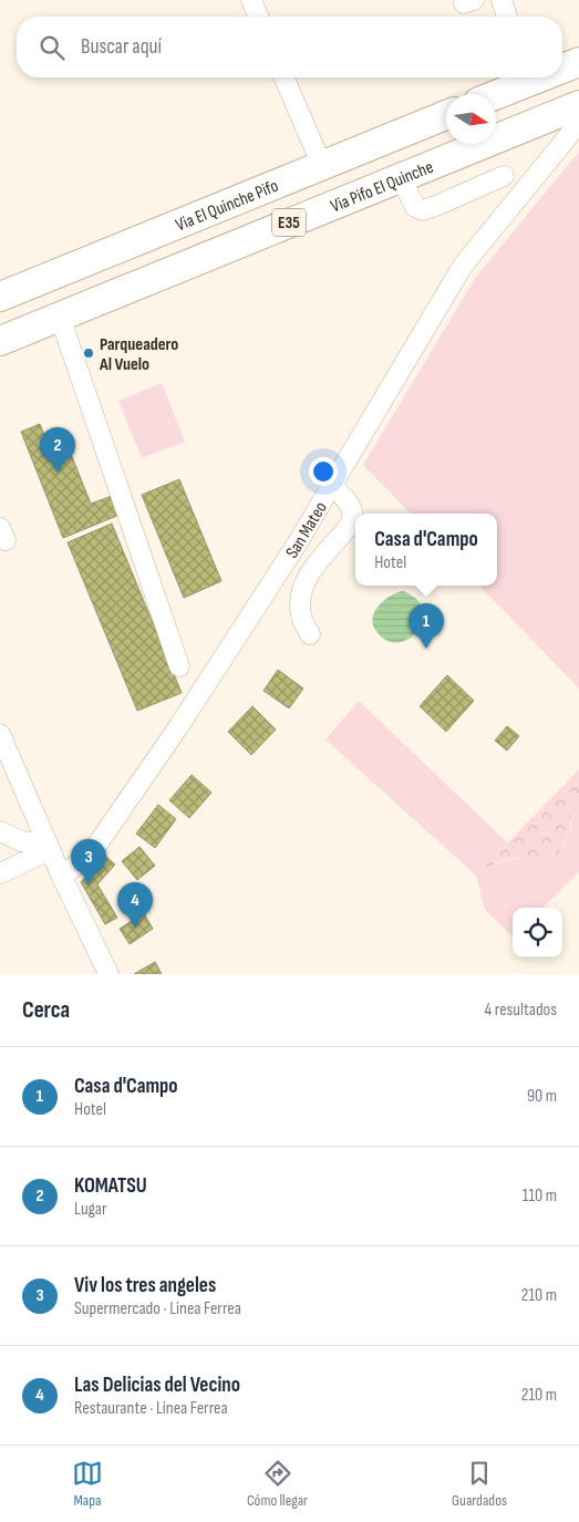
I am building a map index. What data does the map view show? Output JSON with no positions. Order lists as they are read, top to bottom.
{
  "streets": {
    "highway": ["Via Pifo El Quinche", "Via El Quinche Pifo", "E35"],
    "street": ["San Mateo"]
  },
  "places": ["Parqueadero Al Vuelo"],
  "north": "right",
  "page": {
    "search": "Buscar aquí",
    "pins": [
      "2",
      "1",
      "3",
      "4"
    ],
    "popup": ["Casa d'Campo", "Hotel"],
    "heading": ["Cerca", "4 resultados"],
    "list": [
      {
        "mark": "1",
        "name": "Casa d'Campo",
        "note": "Hotel",
        "value": "90 m"
      },
      {
        "mark": "2",
        "name": "KOMATSU",
        "note": "Lugar",
        "value": "110 m"
      },
      {
        "mark": "3",
        "name": "Viv los tres angeles",
        "note": "Supermercado · Linea Ferrea",
        "value": "210 m"
      },
      {
        "mark": "4",
        "name": "Las Delicias del Vecino",
        "note": "Restaurante · Linea Ferrea",
        "value": "210 m"
      }
    ],
    "nav": ["Mapa", "Cómo llegar", "Guardados"]
  }
}
